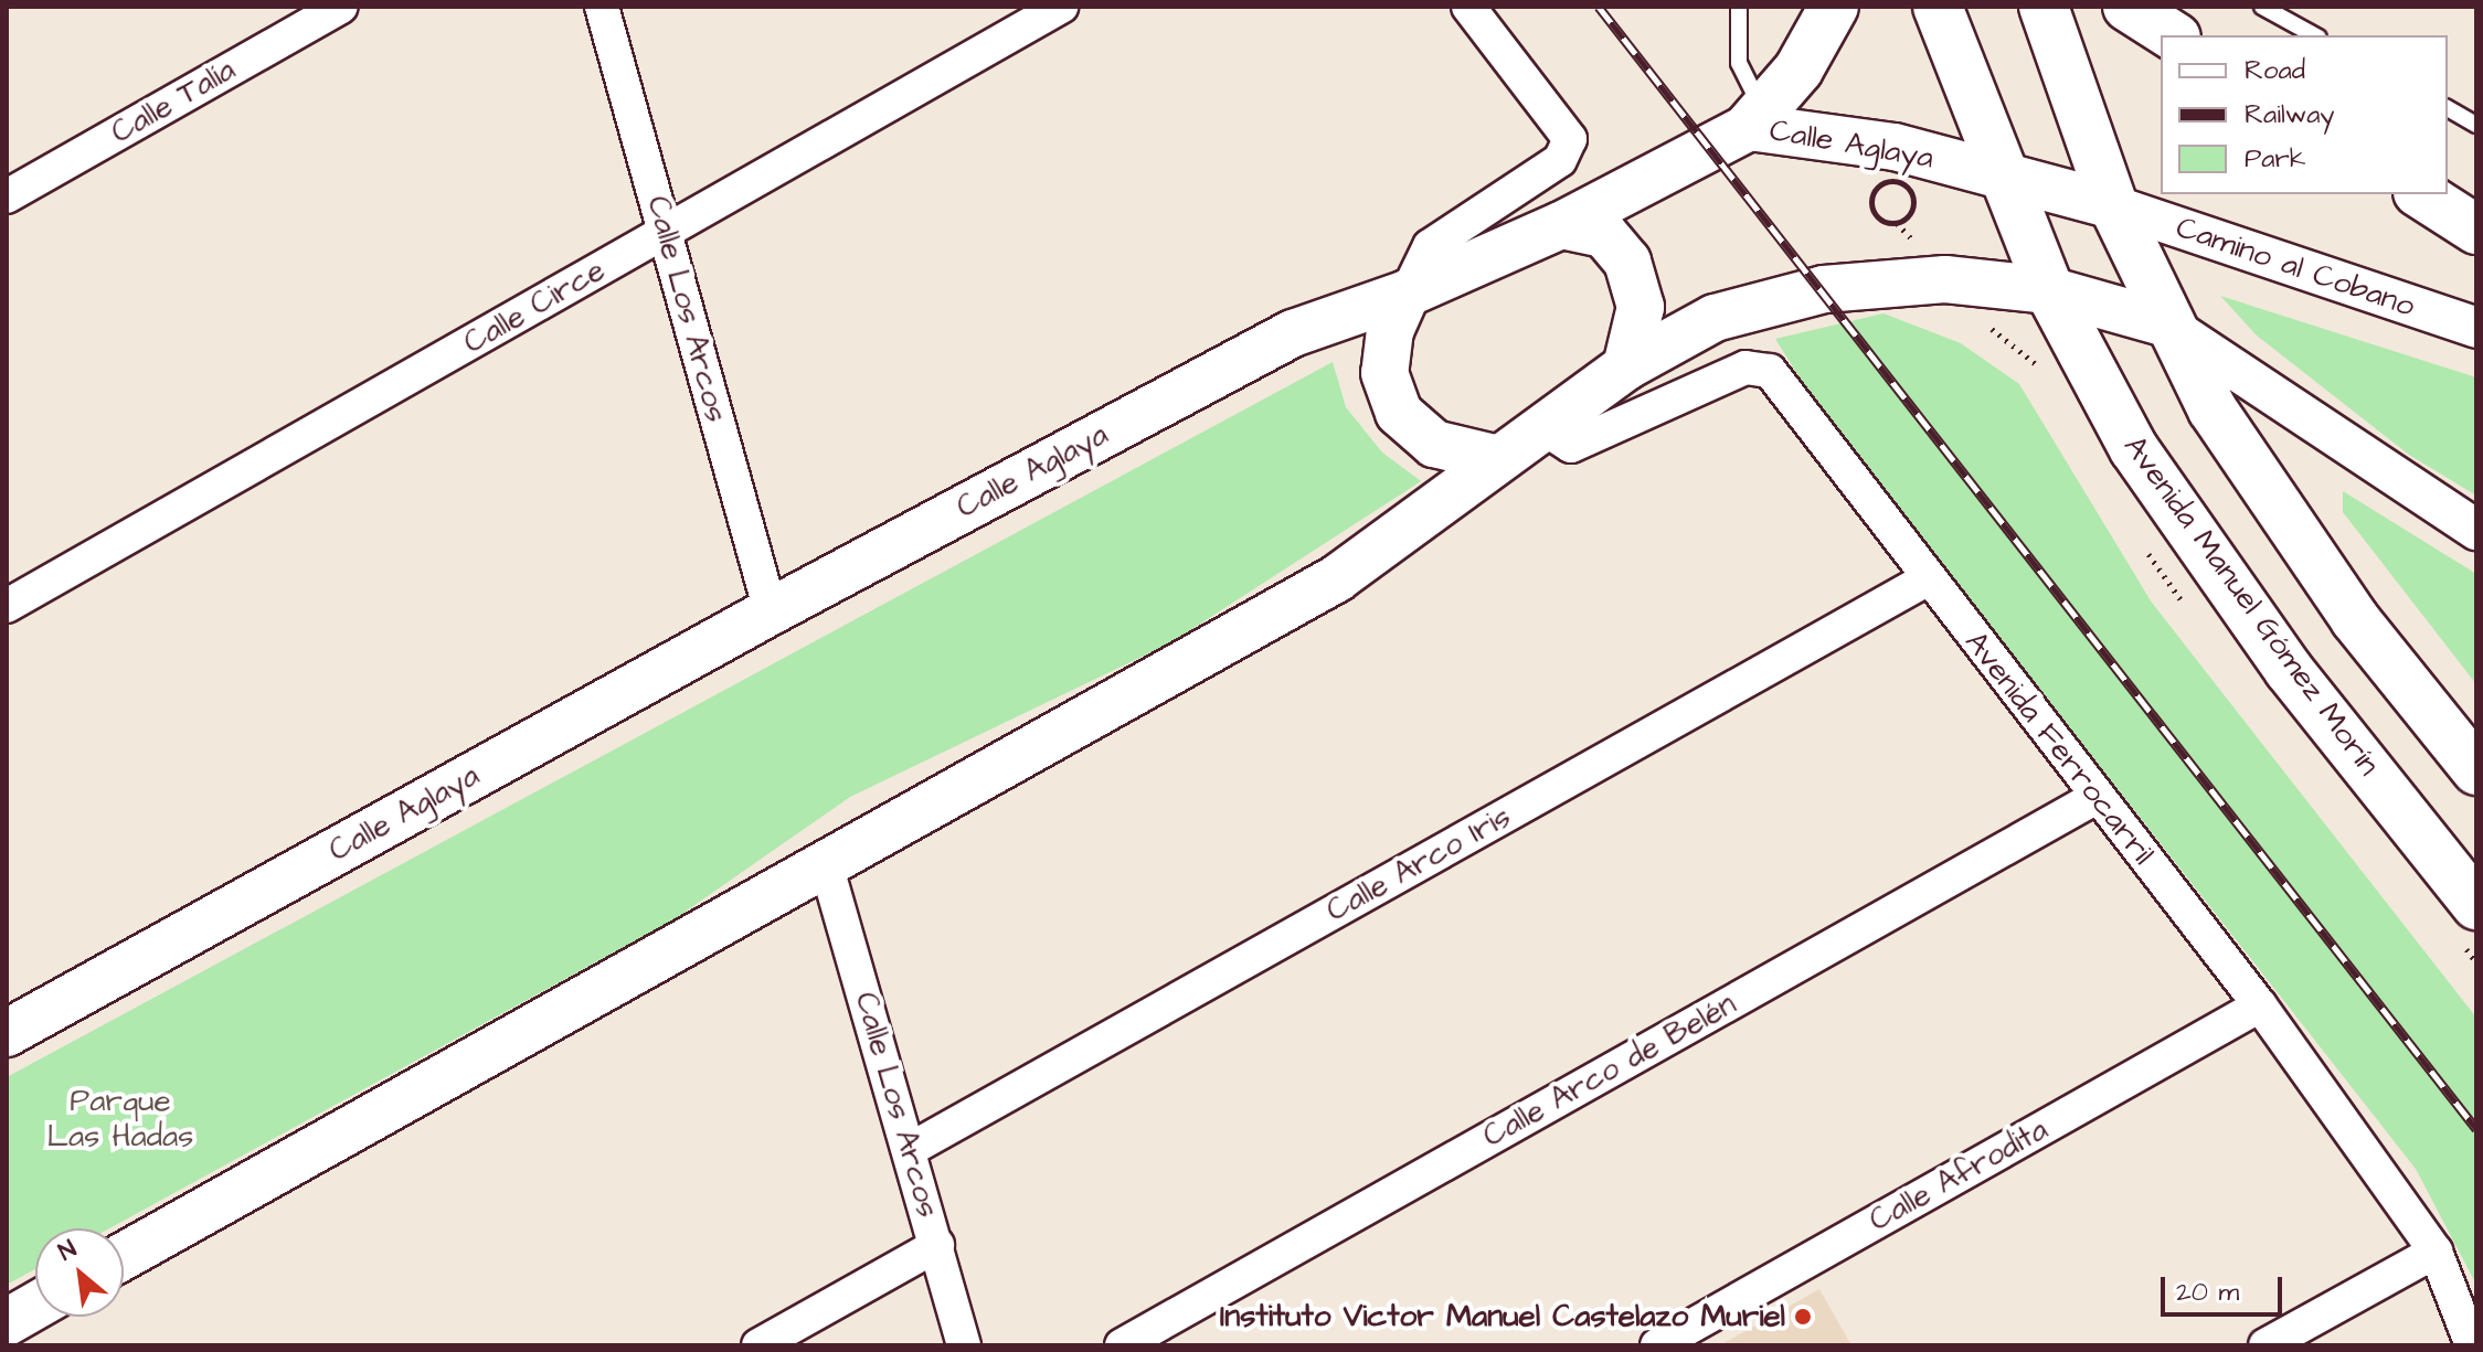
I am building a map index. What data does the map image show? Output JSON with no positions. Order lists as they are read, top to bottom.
{
  "streets": {
    "main road": ["Calle Aglaya", "Avenida Manuel Gómez Morín"],
    "street": [
      "Calle Talía",
      "Camino al Cobano",
      "Calle Circe",
      "Calle Los Arcos",
      "Avenida Ferrocarril",
      "Calle Arco Iris",
      "Calle Arco de Belén",
      "Calle Afrodita"
    ]
  },
  "crossings": [
    ["Calle Aglaya", "Camino al Cobano"],
    ["Calle Aglaya", "Calle Los Arcos"],
    ["Calle Aglaya", "Avenida Manuel Gómez Morín"],
    ["Calle Aglaya", "Avenida Ferrocarril"],
    ["Calle Circe", "Calle Los Arcos"],
    ["Calle Los Arcos", "Calle Arco Iris"],
    ["Avenida Ferrocarril", "Calle Arco Iris"],
    ["Avenida Ferrocarril", "Calle Arco de Belén"],
    ["Avenida Ferrocarril", "Calle Afrodita"]
  ],
  "parks": ["Parque Las Hadas"],
  "places": ["Instituto Victor Manuel Castelazo Muriel"],
  "legend": ["Road", "Railway", "Park"],
  "scale_bar": "20 m",
  "north": "top left"
}
